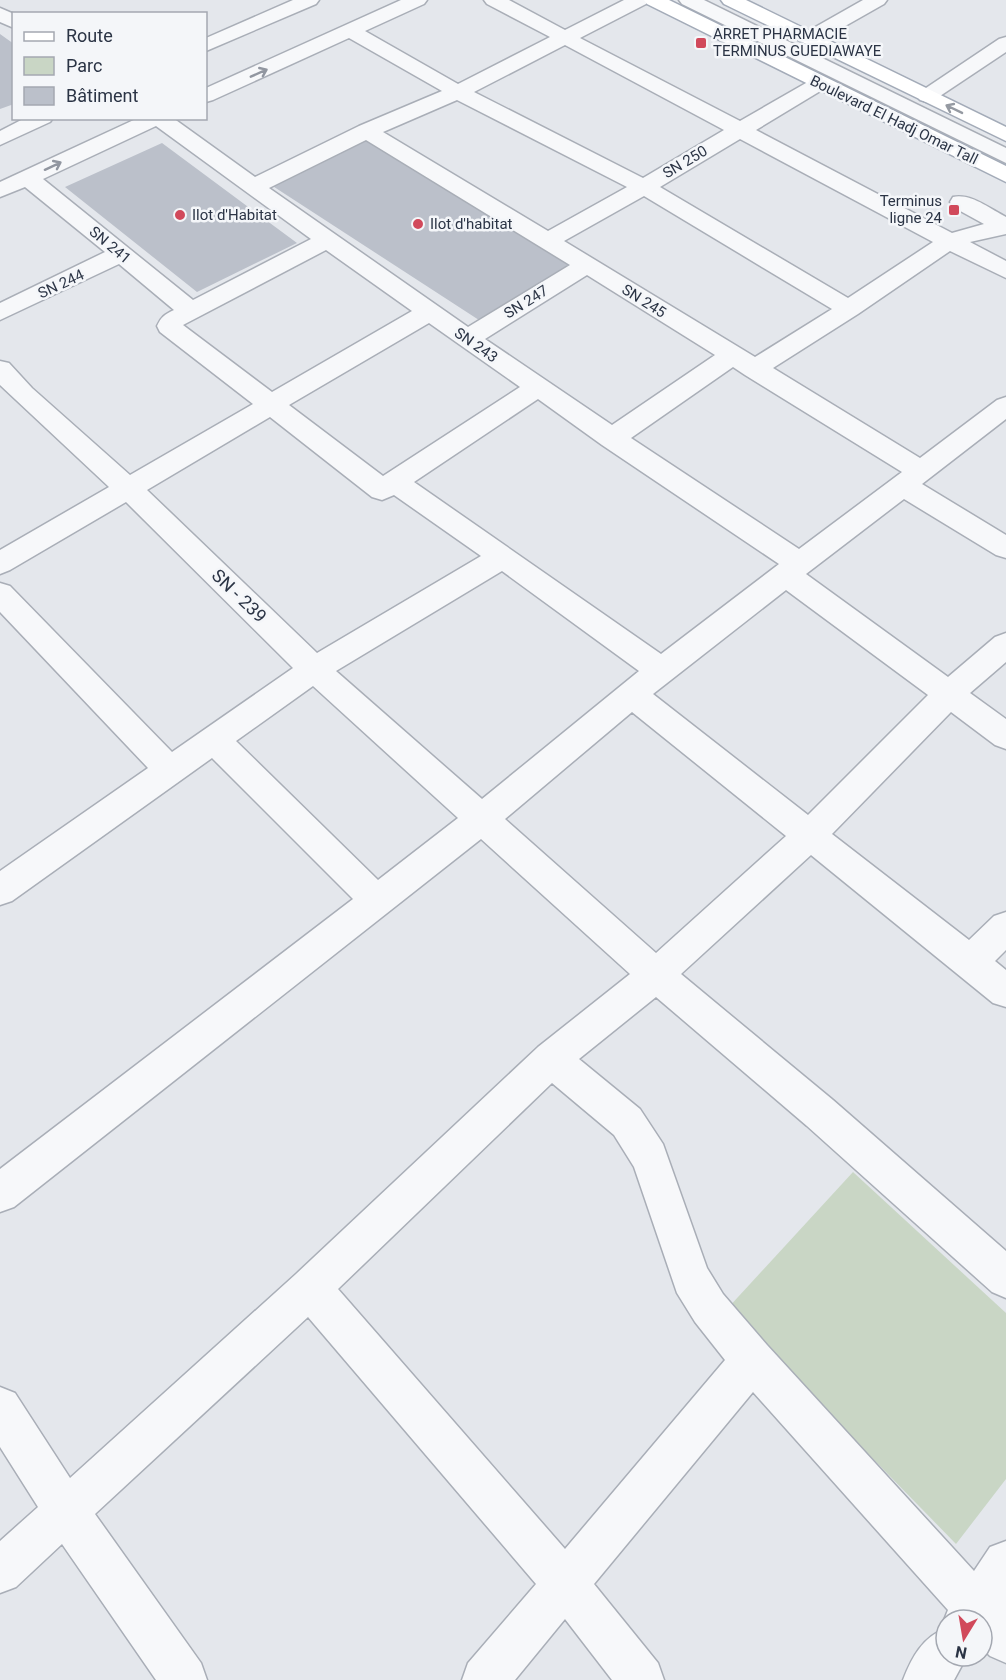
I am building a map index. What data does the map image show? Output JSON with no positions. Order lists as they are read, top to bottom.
{
  "streets": {
    "main road": ["Boulevard El Hadj Omar Tall"],
    "street": [
      "SN 250",
      "SN 241",
      "SN 244",
      "SN 245",
      "SN 247",
      "SN 243",
      "SN - 239"
    ]
  },
  "crossings": [
    ["Boulevard El Hadj Omar Tall", "SN 250"],
    ["SN 250", "SN 245"],
    ["SN 241", "SN 244"],
    ["SN 245", "SN 247"],
    ["SN 247", "SN 243"]
  ],
  "places": {
    "transit": ["ARRET PHARMACIE TERMINUS GUEDIAWAYE", "Terminus ligne 24"],
    "other": ["Ilot d'Habitat", "Ilot d'habitat"]
  },
  "legend": ["Route", "Parc", "Bâtiment"],
  "north": "bottom"
}
